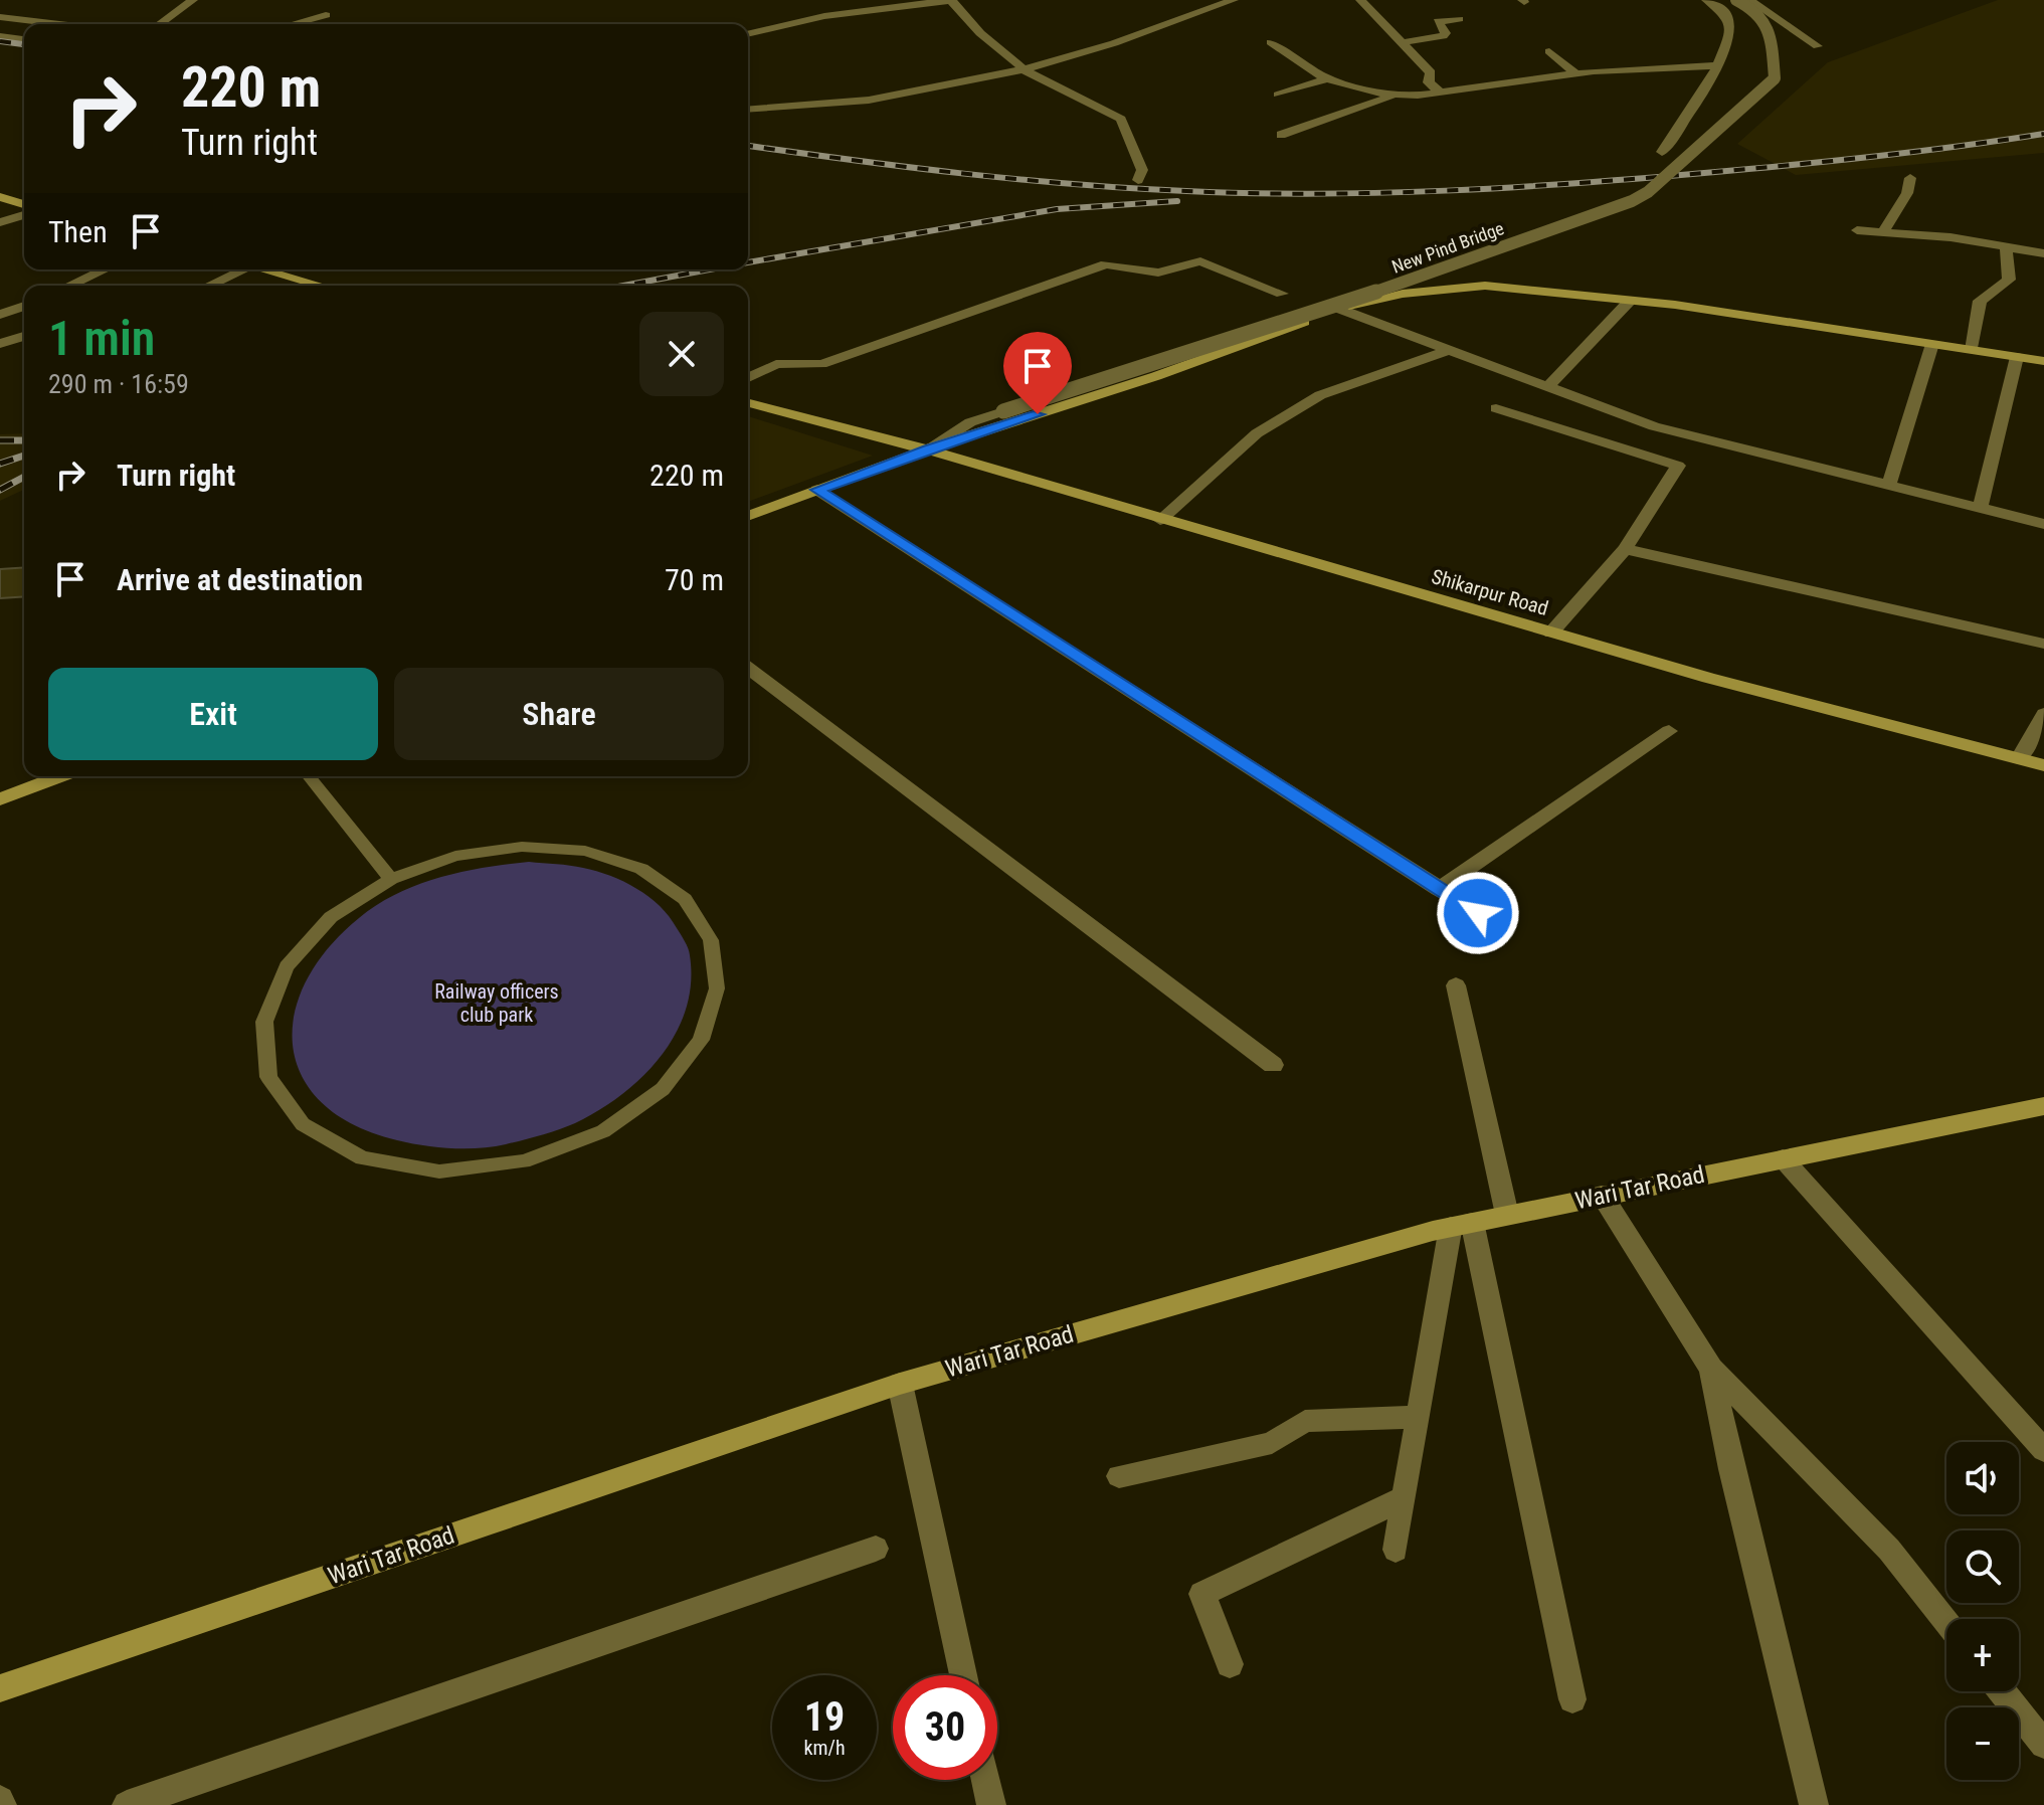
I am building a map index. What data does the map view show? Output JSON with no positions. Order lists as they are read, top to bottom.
{
  "streets": {
    "street": ["New Pind Bridge", "Shikarpur Road", "Wari Tar Road"]
  },
  "crossings": [
    ["New Pind Bridge", "Shikarpur Road"]
  ],
  "parks": ["Railway officers club park"],
  "page": {
    "turn": ["220 m", "Turn right"],
    "then": "Then",
    "heading": ["1 min", "290 m · 16:59"],
    "list": [
      {
        "name": "Turn right",
        "value": "220 m"
      },
      {
        "name": "Arrive at destination",
        "value": "70 m"
      }
    ],
    "buttons": ["Exit", "Share"],
    "map_buttons": ["+", "−"],
    "speed": "19 km/h",
    "limit": "30"
  }
}
